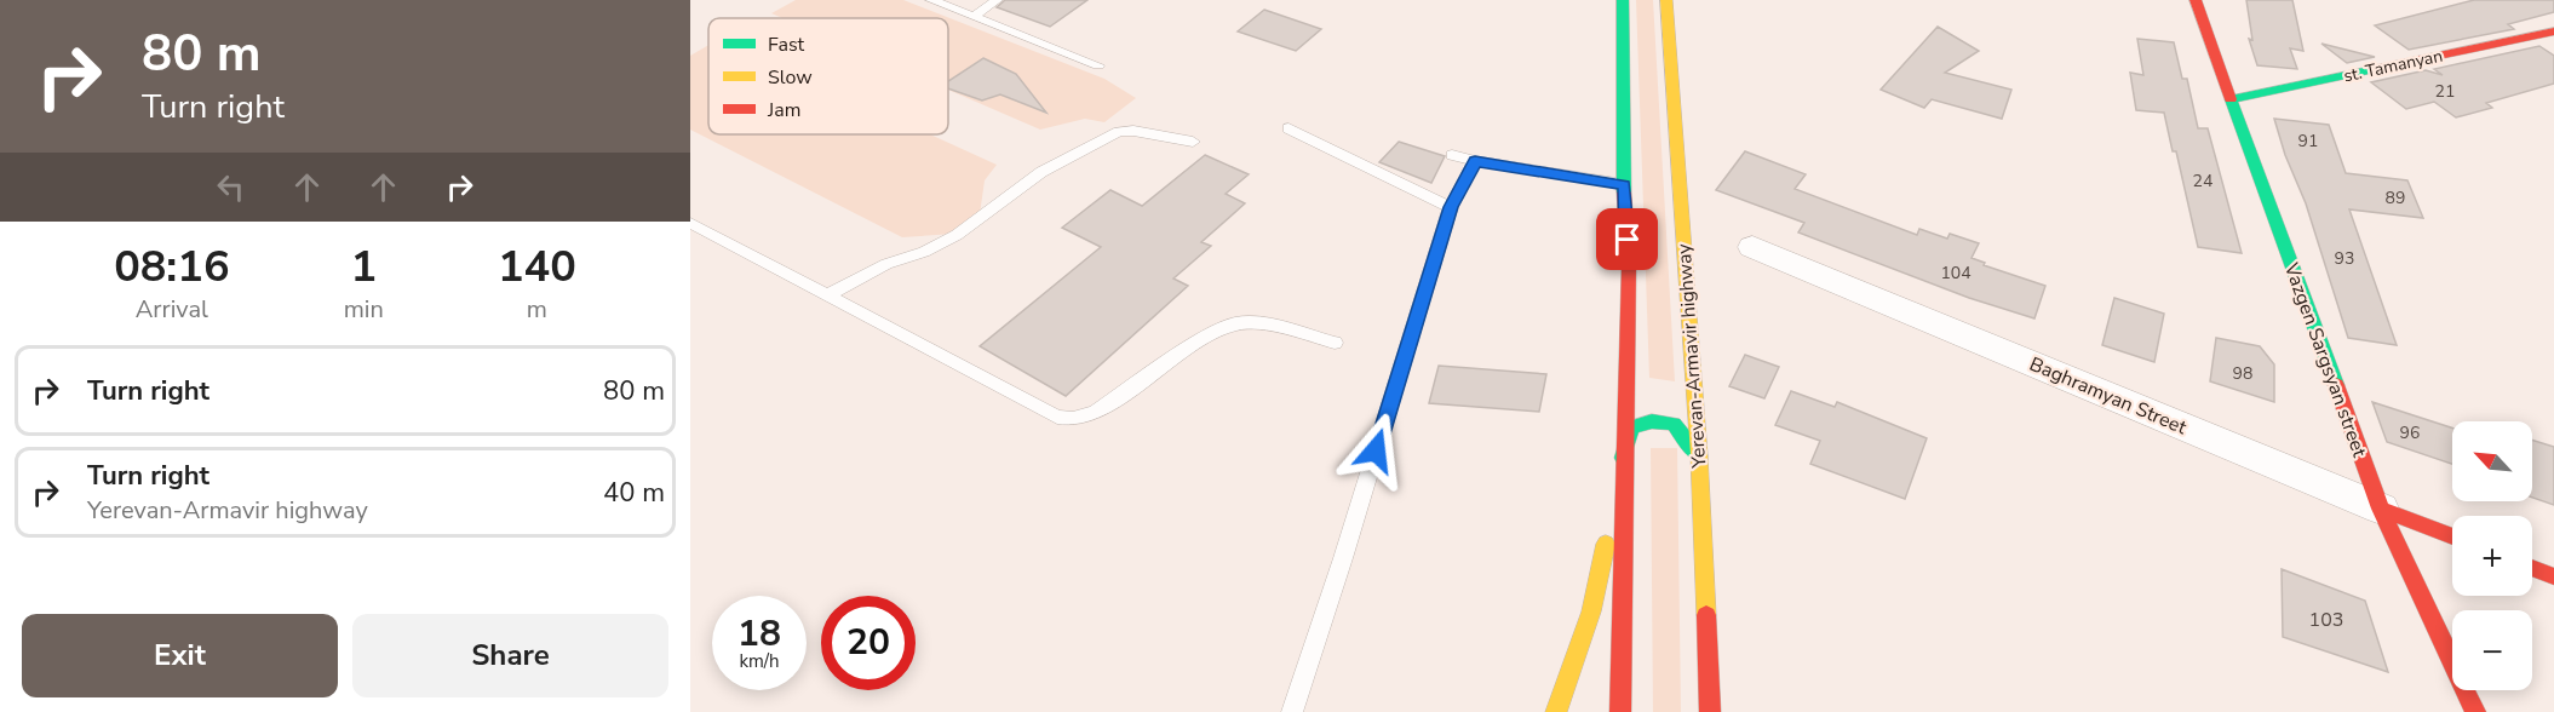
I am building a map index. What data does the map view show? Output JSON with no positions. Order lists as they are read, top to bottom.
{
  "streets": {
    "main road": [
      "st. Tamanyan",
      "Yerevan-Armavir highway",
      "Vazgen Sargsyan street",
      "Baghramyan Street"
    ]
  },
  "crossings": [
    ["st. Tamanyan", "Vazgen Sargsyan street"],
    ["Vazgen Sargsyan street", "Baghramyan Street"]
  ],
  "house_numbers": [
    "21",
    "91",
    "24",
    "89",
    "93",
    "104",
    "98",
    "96",
    "103"
  ],
  "legend": ["Fast", "Slow", "Jam"],
  "north": "top left",
  "page": {
    "turn": ["80 m", "Turn right"],
    "eta": [
      "08:16",
      "Arrival",
      "1",
      "min",
      "140",
      "m"
    ],
    "list": [
      {
        "name": "Turn right",
        "value": "80 m"
      },
      {
        "name": "Turn right",
        "note": "Yerevan-Armavir highway",
        "value": "40 m"
      }
    ],
    "map_buttons": ["+", "−"],
    "speed": "18 km/h",
    "limit": "20",
    "buttons": ["Exit", "Share"]
  }
}
